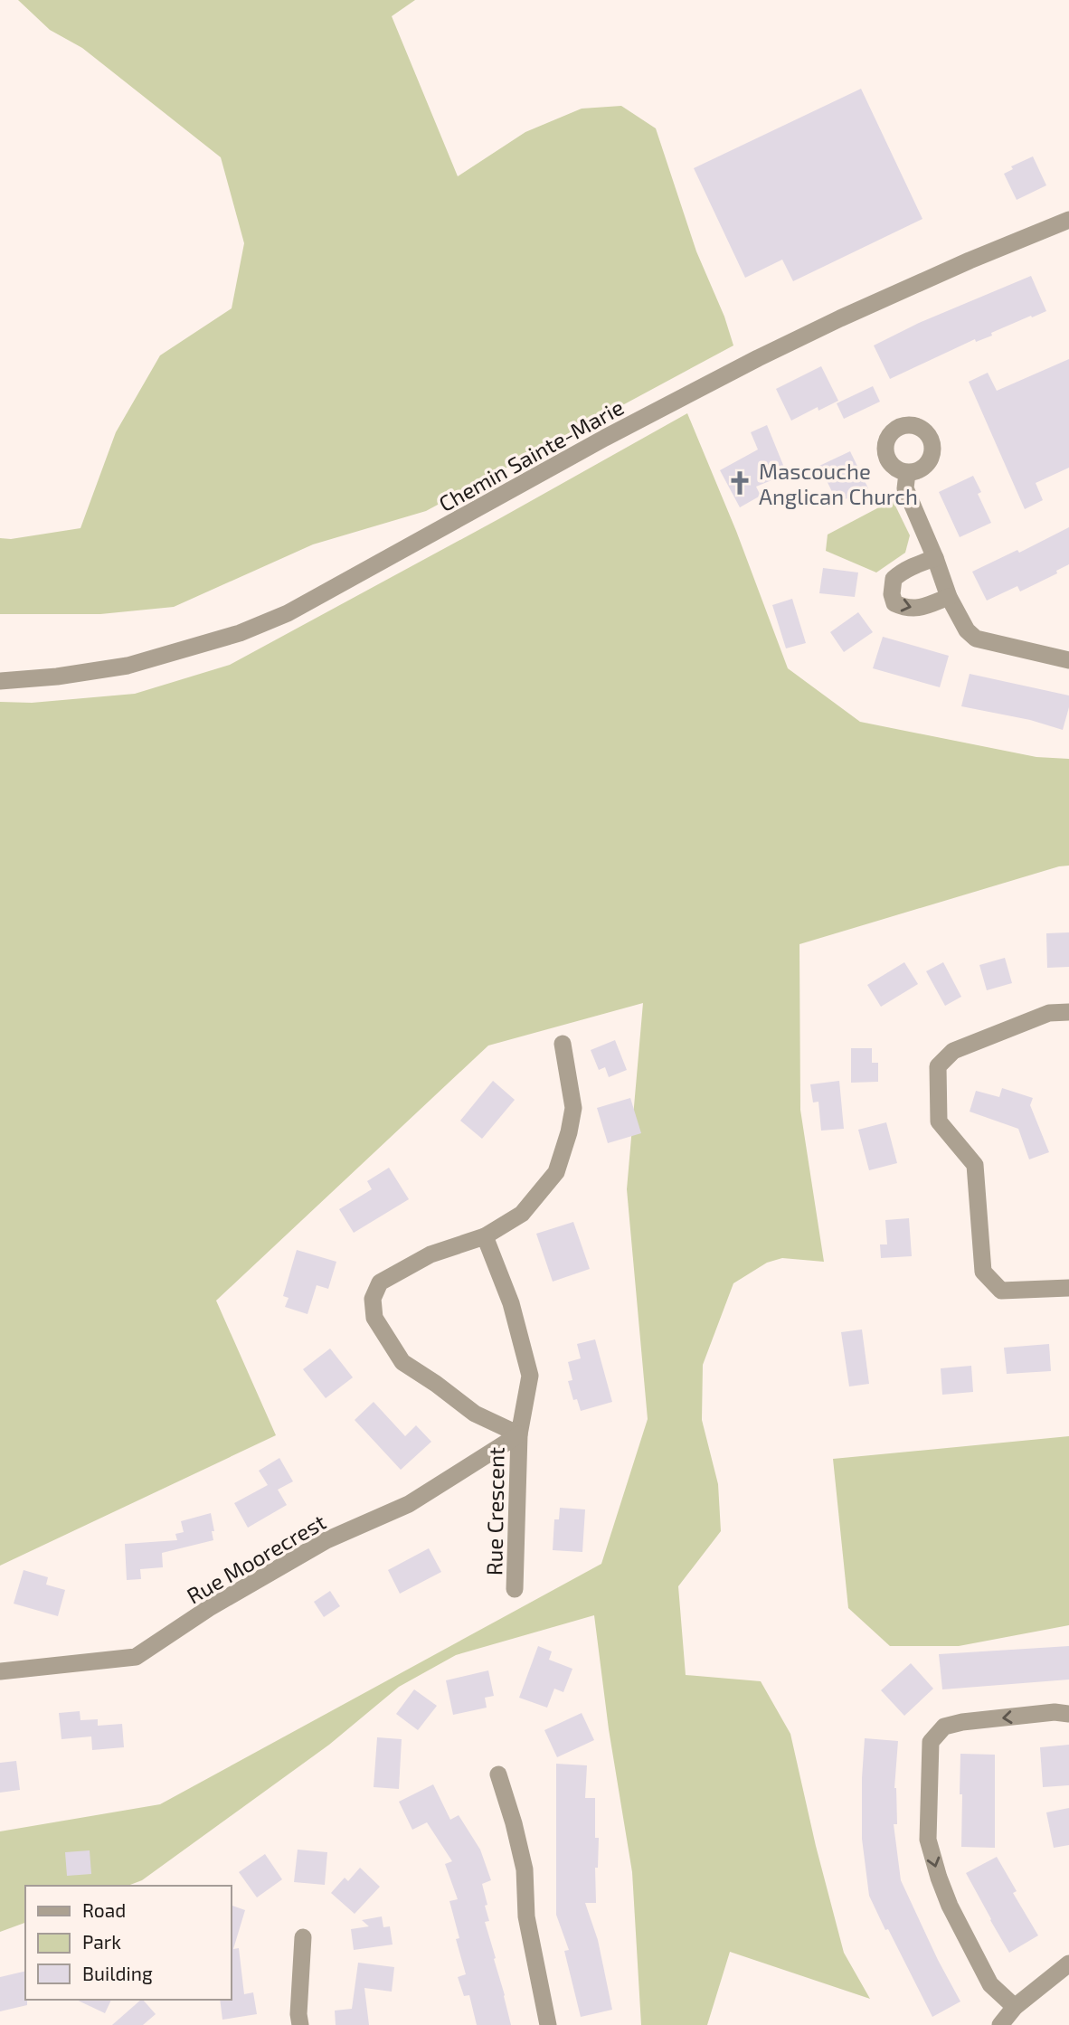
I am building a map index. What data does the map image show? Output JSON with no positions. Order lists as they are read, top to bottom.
{
  "streets": {
    "street": ["Chemin Sainte-Marie", "Rue Crescent", "Rue Moorecrest"]
  },
  "crossings": [
    ["Rue Crescent", "Rue Moorecrest"]
  ],
  "places": {
    "church": ["Mascouche Anglican Church"]
  },
  "legend": ["Road", "Park", "Building"]
}
